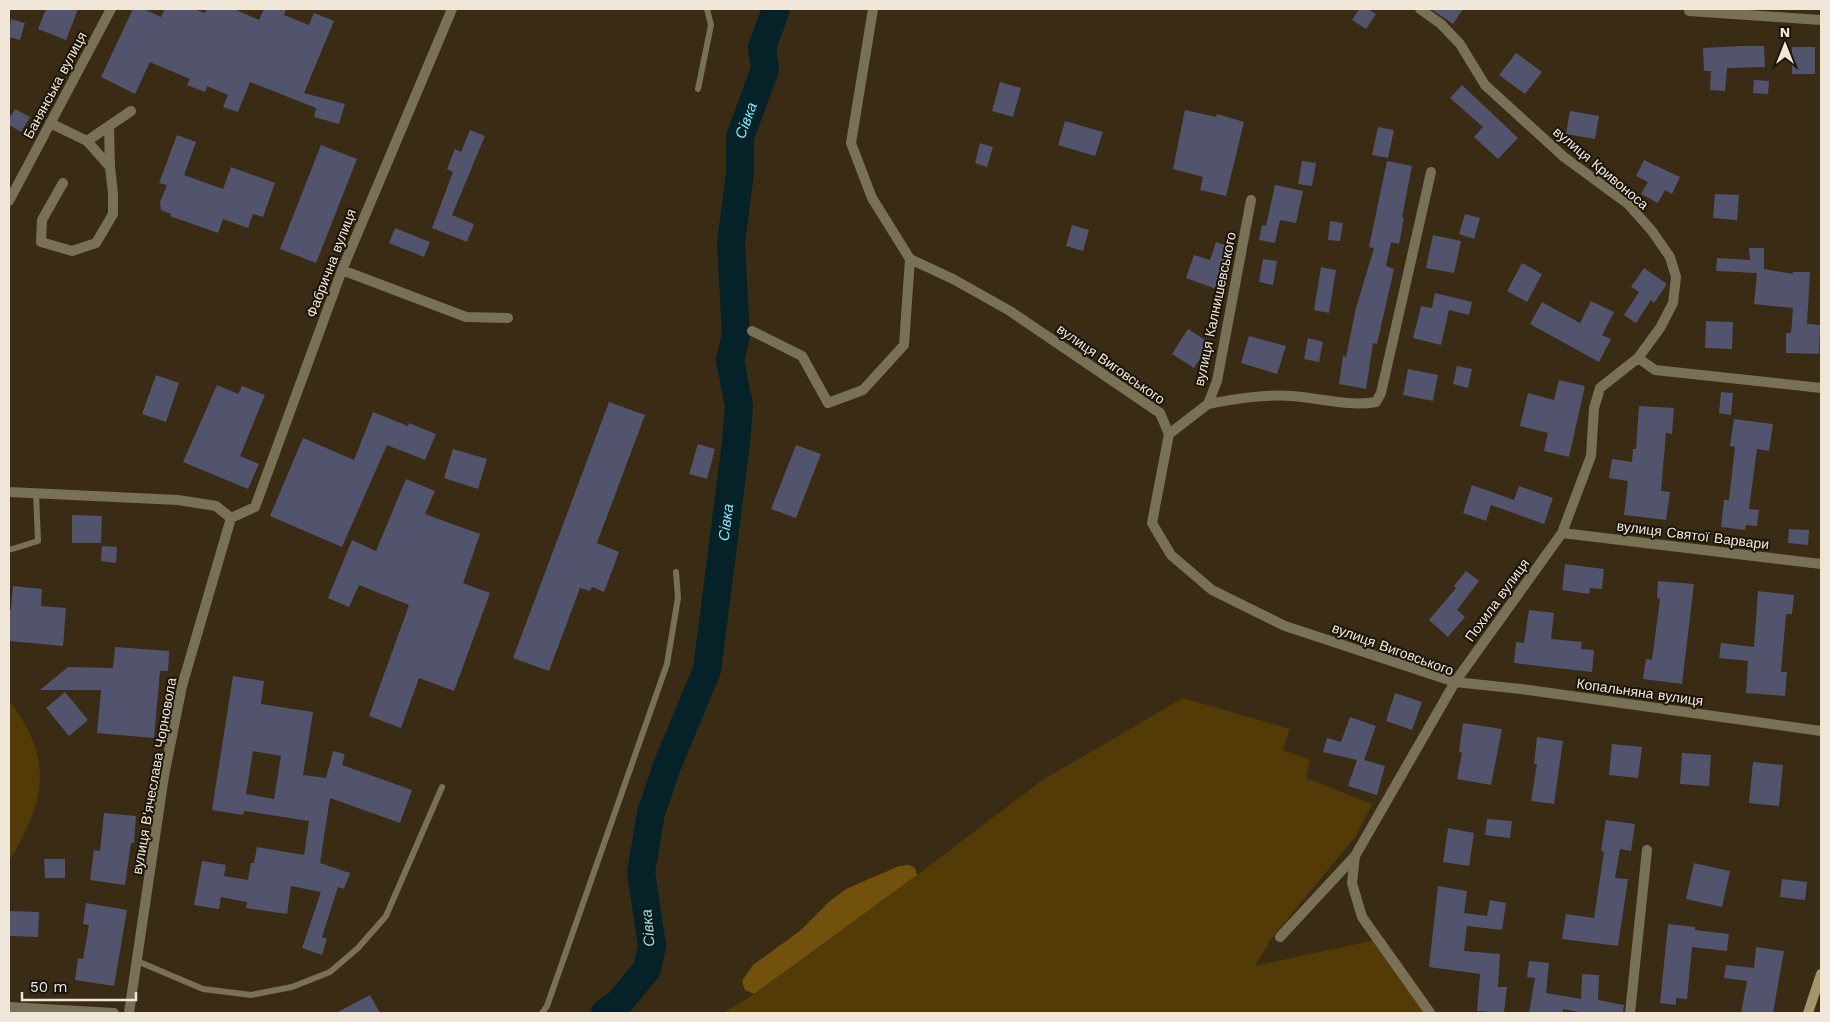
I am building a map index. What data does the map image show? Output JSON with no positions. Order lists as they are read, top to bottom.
{
  "streets": {
    "street": [
      "Банянська вулиця",
      "вулиця Кривоноса",
      "Фабрична вулиця",
      "вулиця Калнишевського",
      "вулиця Виговського",
      "вулиця Святої Варвари",
      "Похила вулиця",
      "Копальняна вулиця",
      "вулиця В'ячеслава Чорновола"
    ]
  },
  "crossings": [
    ["вулиця Кривоноса", "вулиця Святої Варвари"],
    ["вулиця Кривоноса", "Похила вулиця"],
    ["Фабрична вулиця", "вулиця В'ячеслава Чорновола"],
    ["вулиця Калнишевського", "вулиця Виговського"],
    ["вулиця Виговського", "Похила вулиця"],
    ["вулиця Виговського", "Копальняна вулиця"],
    ["вулиця Святої Варвари", "Похила вулиця"],
    ["Похила вулиця", "Копальняна вулиця"]
  ],
  "water": ["Сівка"],
  "scale_bar": "50 m",
  "north": "top"
}
